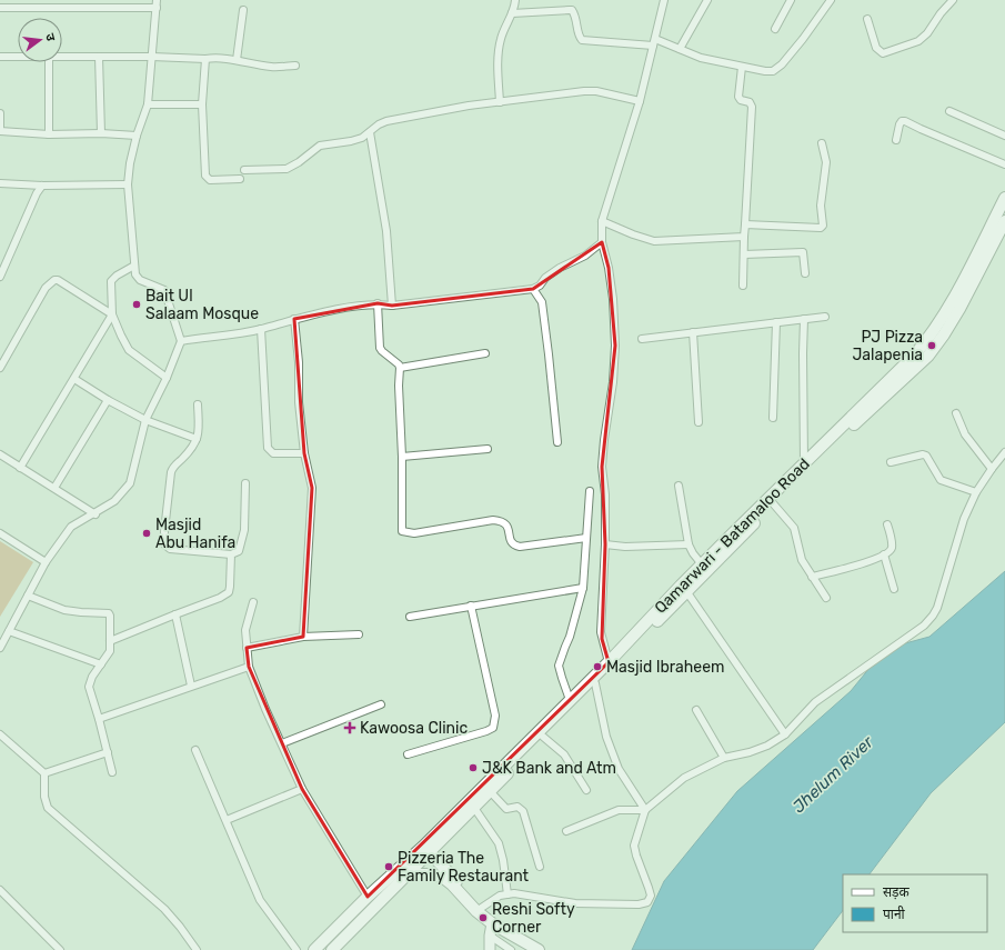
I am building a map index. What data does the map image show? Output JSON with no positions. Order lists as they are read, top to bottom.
{
  "streets": {
    "main road": ["Qamarwari - Batamaloo Road"]
  },
  "water": ["Jhelum River"],
  "places": {
    "other": [
      "Bait Ul Salaam Mosque",
      "PJ Pizza Jalapenia",
      "Masjid Abu Hanifa",
      "Masjid Ibraheem",
      "J&K Bank and Atm",
      "Pizzeria The Family Restaurant",
      "Reshi Softy Corner"
    ],
    "health": ["Kawoosa Clinic"]
  },
  "legend": ["सड़क", "पानी"],
  "north": "right"
}
